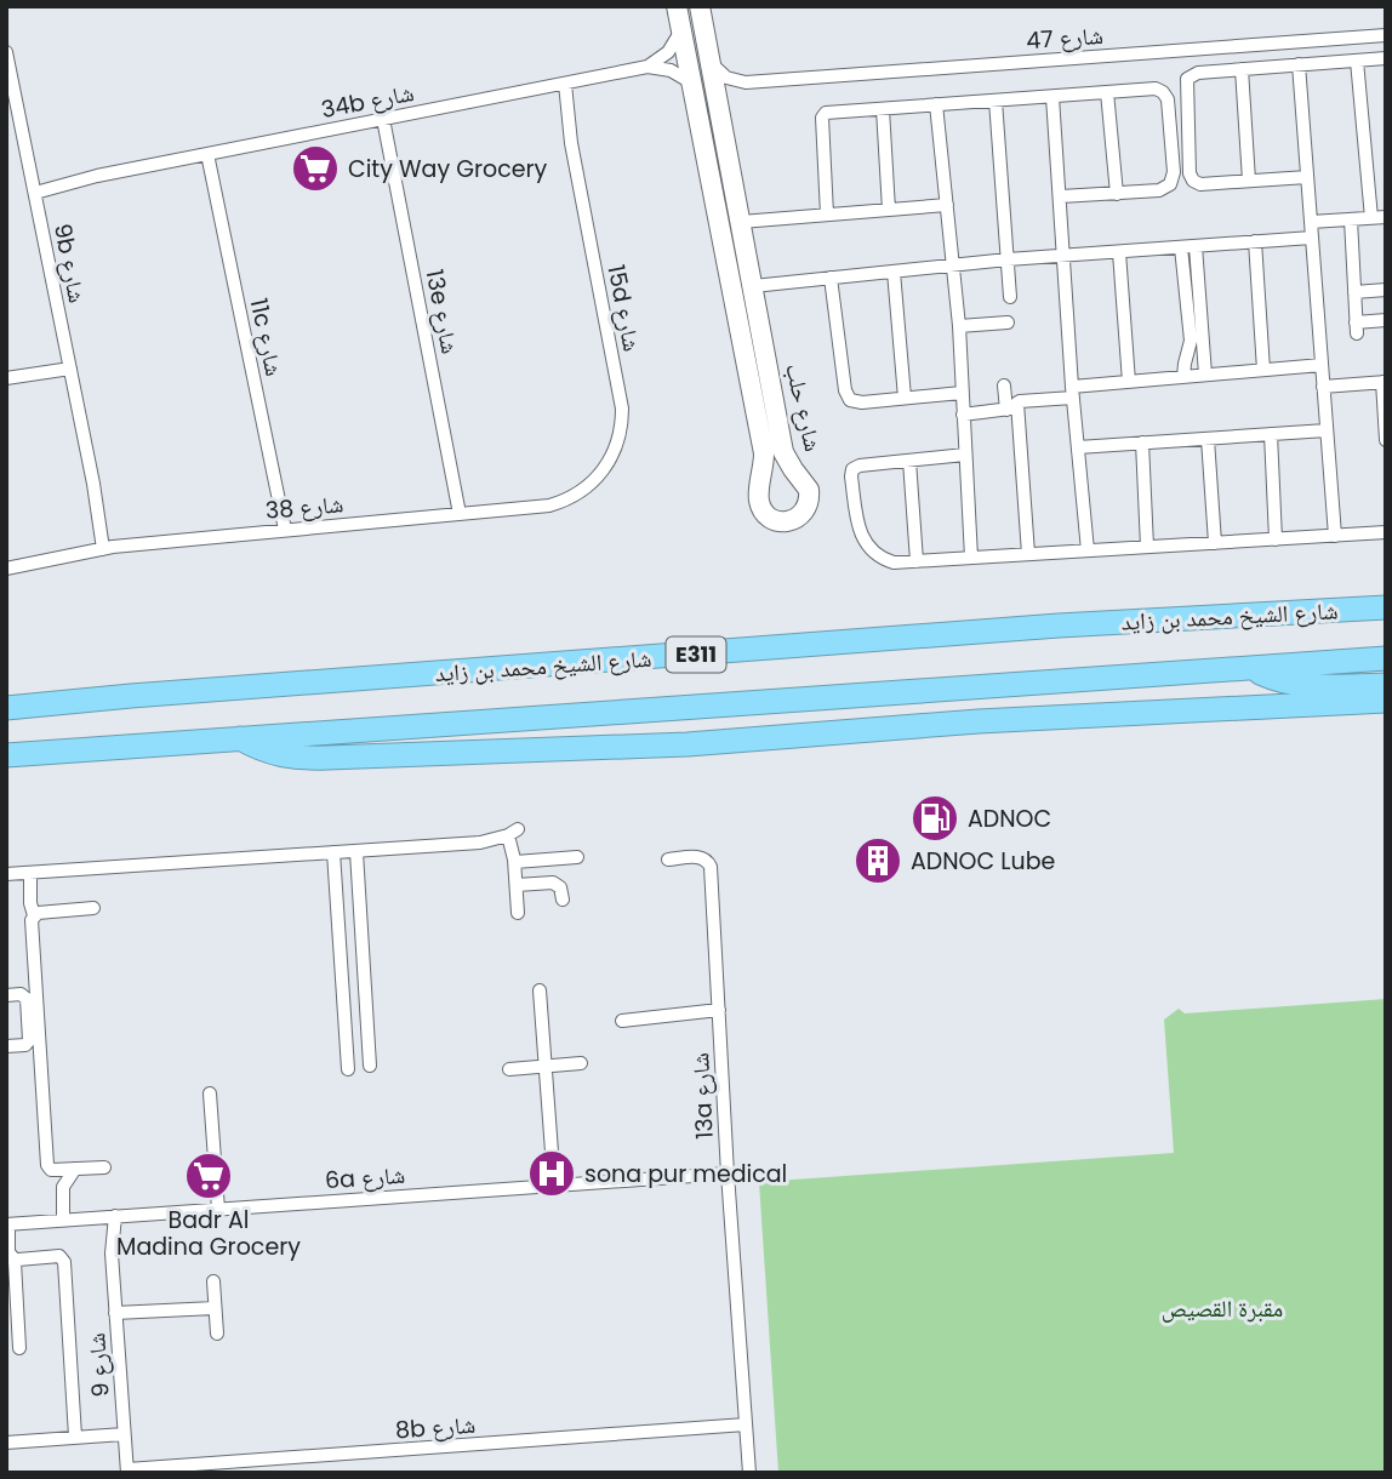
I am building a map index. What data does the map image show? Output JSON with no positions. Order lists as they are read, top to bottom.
{
  "streets": {
    "highway": ["شارع الشيخ محمد بن زايد", "E311"],
    "street": [
      "شارع 47",
      "34b شارع",
      "9b شارع",
      "15d شارع",
      "13e شارع",
      "11c شارع",
      "شارع حلب",
      "شارع 38",
      "13a شارع",
      "6a شارع",
      "شارع 9",
      "8b شارع"
    ]
  },
  "crossings": [
    ["34b شارع", "9b شارع"],
    ["34b شارع", "15d شارع"],
    ["34b شارع", "13e شارع"],
    ["34b شارع", "11c شارع"],
    ["9b شارع", "شارع 38"],
    ["15d شارع", "شارع 38"],
    ["13e شارع", "شارع 38"],
    ["11c شارع", "شارع 38"],
    ["13a شارع", "6a شارع"],
    ["13a شارع", "8b شارع"],
    ["6a شارع", "شارع 9"],
    ["شارع 9", "8b شارع"]
  ],
  "parks": ["مقبرة القصيص"],
  "places": {
    "supermarket": ["City Way Grocery", "Badr Al Madina Grocery"],
    "fuel station": ["ADNOC"],
    "building": ["ADNOC Lube"],
    "hospital": ["sona pur medical"]
  }
}
